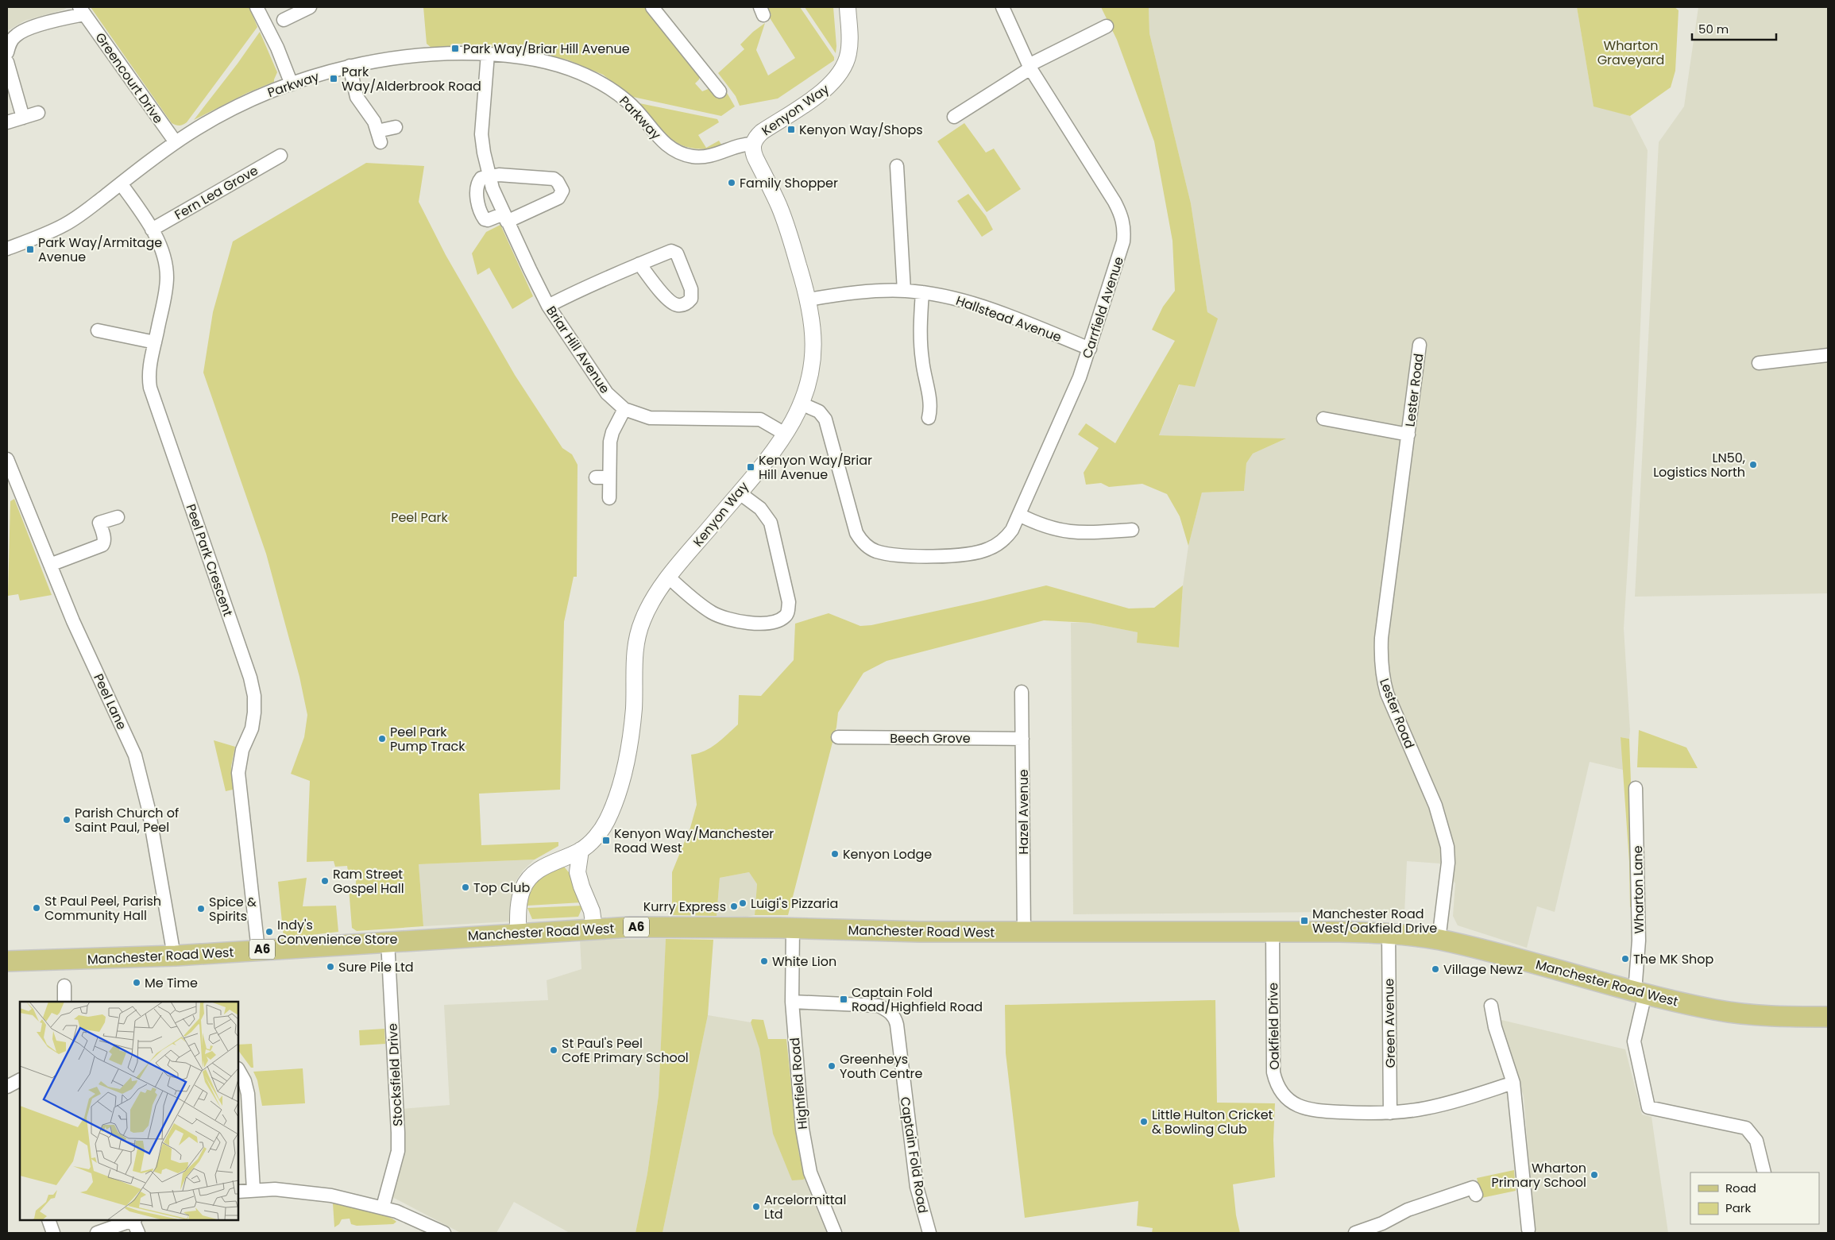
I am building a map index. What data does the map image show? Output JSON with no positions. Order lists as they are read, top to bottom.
{
  "streets": {
    "main road": ["A6", "Manchester Road West"],
    "street": [
      "Greencourt Drive",
      "Parkway",
      "Kenyon Way",
      "Fern Lea Grove",
      "Carrfield Avenue",
      "Hallstead Avenue",
      "Briar Hill Avenue",
      "Lester Road",
      "Peel Park Crescent",
      "Peel Lane",
      "Beech Grove",
      "Hazel Avenue",
      "Wharton Lane",
      "Green Avenue",
      "Oakfield Drive",
      "Stocksfield Drive",
      "Highfield Road",
      "Captain Fold Road"
    ]
  },
  "crossings": [
    ["Greencourt Drive", "Parkway"],
    ["Parkway", "Kenyon Way"],
    ["Parkway", "Briar Hill Avenue"],
    ["Parkway", "Peel Park Crescent"],
    ["Kenyon Way", "Carrfield Avenue"],
    ["Kenyon Way", "Hallstead Avenue"],
    ["Kenyon Way", "Briar Hill Avenue"],
    ["Kenyon Way", "Manchester Road West"],
    ["Fern Lea Grove", "Peel Park Crescent"],
    ["Carrfield Avenue", "Hallstead Avenue"],
    ["Lester Road", "Manchester Road West"],
    ["Peel Park Crescent", "Manchester Road West"],
    ["Peel Lane", "Manchester Road West"],
    ["Beech Grove", "Hazel Avenue"],
    ["Hazel Avenue", "Manchester Road West"],
    ["Wharton Lane", "Manchester Road West"],
    ["Manchester Road West", "Green Avenue"],
    ["Manchester Road West", "Oakfield Drive"],
    ["Manchester Road West", "Stocksfield Drive"],
    ["Manchester Road West", "Highfield Road"],
    ["Green Avenue", "Oakfield Drive"],
    ["Highfield Road", "Captain Fold Road"]
  ],
  "parks": ["Wharton Graveyard", "Peel Park"],
  "places": {
    "transit": [
      "Park Way/Briar Hill Avenue",
      "Park Way/Alderbrook Road",
      "Kenyon Way/Shops",
      "Park Way/Armitage Avenue",
      "Kenyon Way/Briar Hill Avenue",
      "Kenyon Way/Manchester Road West",
      "Manchester Road West/Oakfield Drive",
      "Captain Fold Road/Highfield Road"
    ],
    "other": [
      "Family Shopper",
      "LN50, Logistics North",
      "Peel Park Pump Track",
      "Parish Church of Saint Paul, Peel",
      "Kenyon Lodge",
      "Ram Street Gospel Hall",
      "Top Club",
      "Luigi's Pizzaria",
      "Kurry Express",
      "St Paul Peel, Parish Community Hall",
      "Spice & Spirits",
      "Indy's Convenience Store",
      "The MK Shop",
      "White Lion",
      "Sure Pile Ltd",
      "Village Newz",
      "Me Time",
      "St Paul's Peel CofE Primary School",
      "Greenheys Youth Centre",
      "Little Hulton Cricket & Bowling Club",
      "Wharton Primary School",
      "Arcelormittal Ltd"
    ]
  },
  "legend": ["Road", "Park"],
  "scale_bar": "50 m"
}
